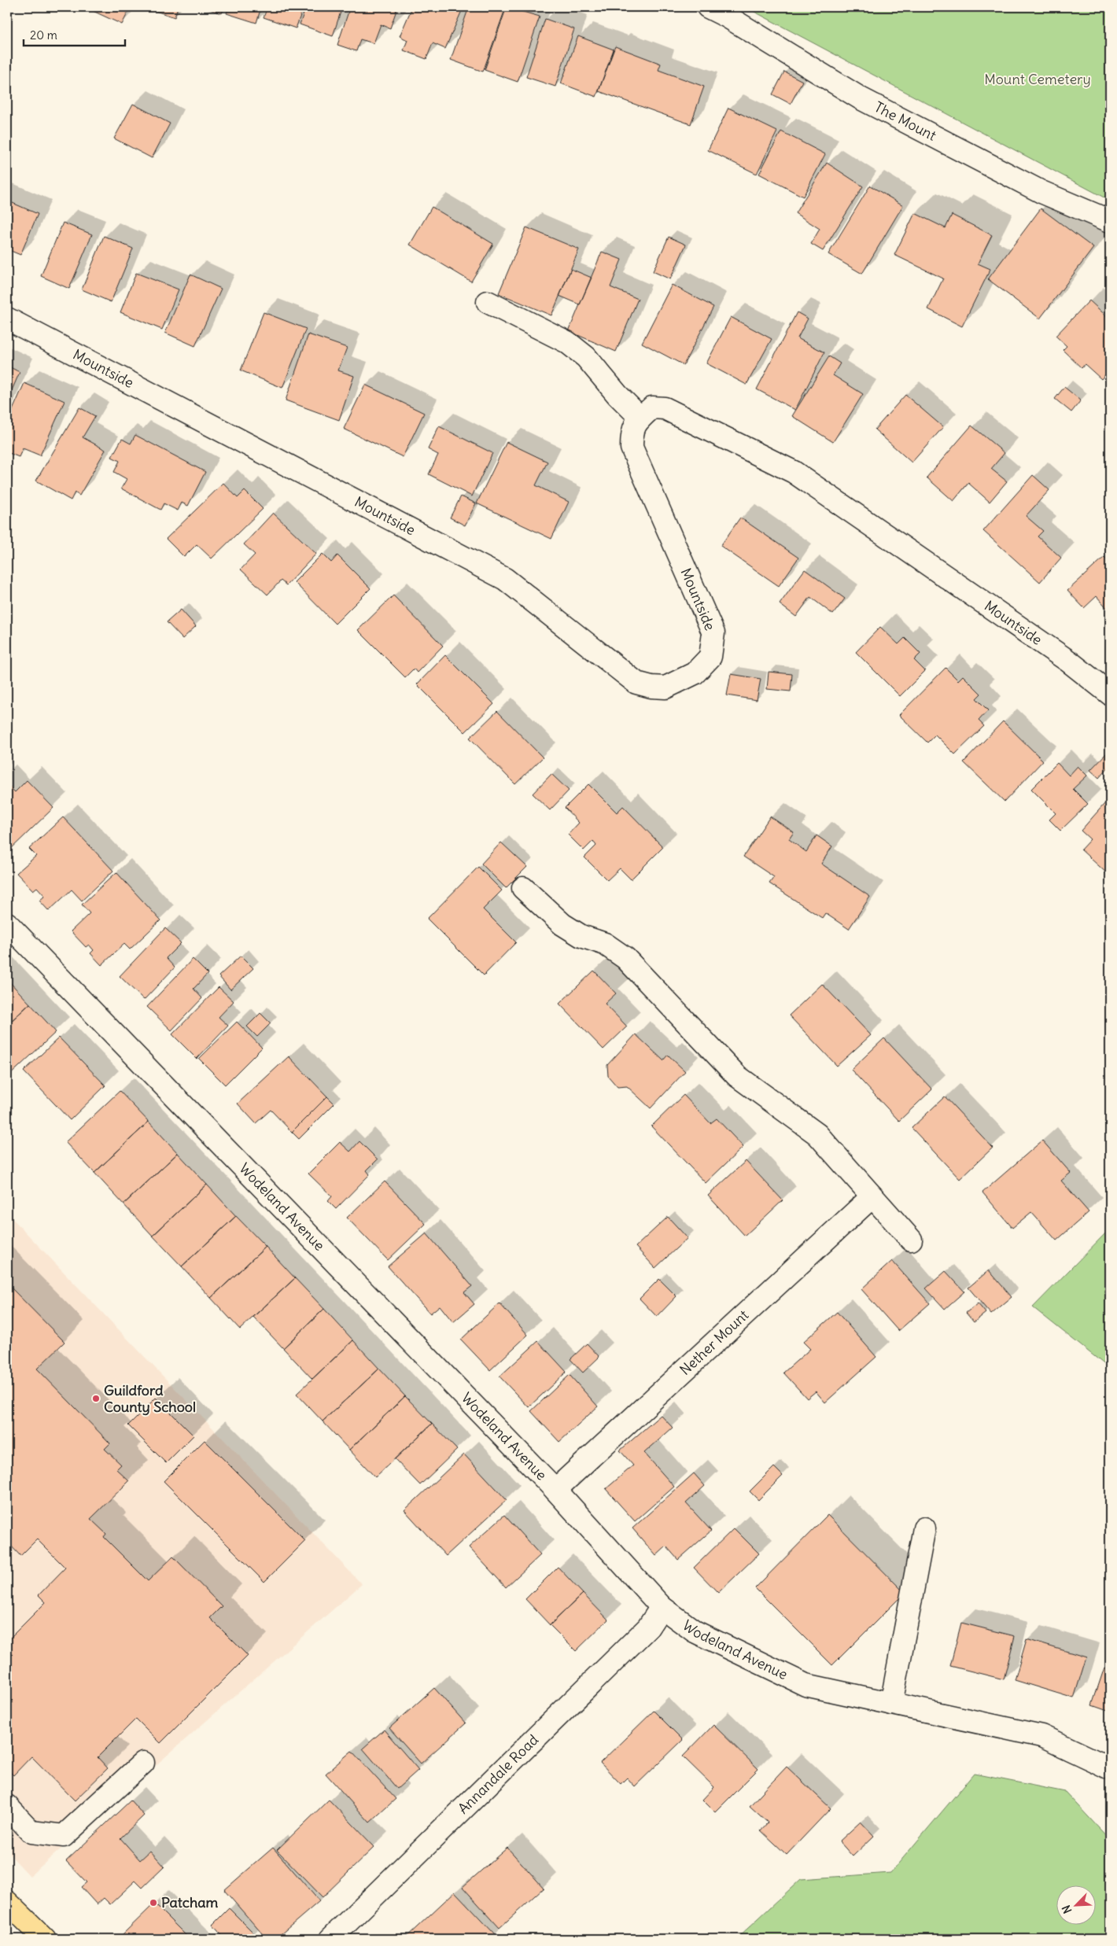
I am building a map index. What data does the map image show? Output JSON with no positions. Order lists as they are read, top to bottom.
{
  "streets": {
    "street": [
      "The Mount",
      "Mountside",
      "Wodeland Avenue",
      "Nether Mount",
      "Annandale Road"
    ]
  },
  "crossings": [
    ["Wodeland Avenue", "Nether Mount"],
    ["Wodeland Avenue", "Annandale Road"]
  ],
  "parks": ["Mount Cemetery"],
  "places": ["Guildford County School", "Patcham"],
  "scale_bar": "20 m",
  "north": "bottom left"
}
